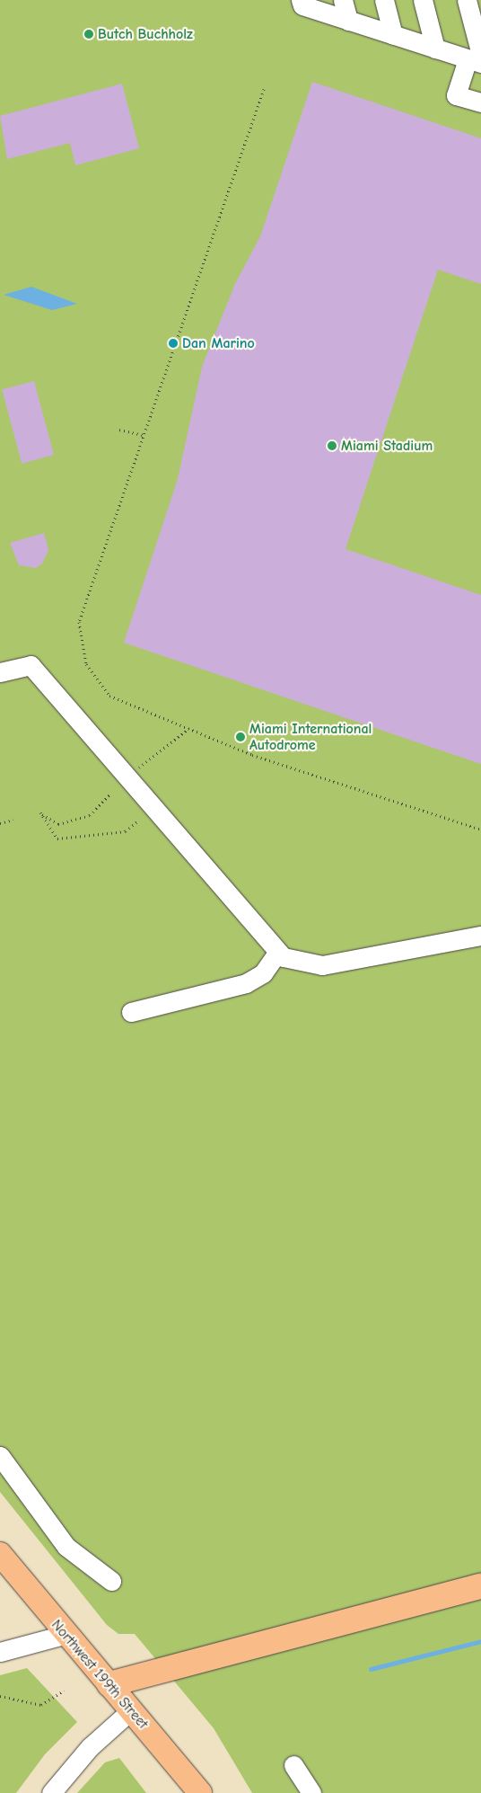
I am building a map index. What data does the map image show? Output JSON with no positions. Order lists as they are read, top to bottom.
{
  "streets": {
    "main road": ["Northwest 199th Street"]
  },
  "places": [
    "Butch Buchholz",
    "Dan Marino",
    "Miami Stadium",
    "Miami International Autodrome"
  ]
}
